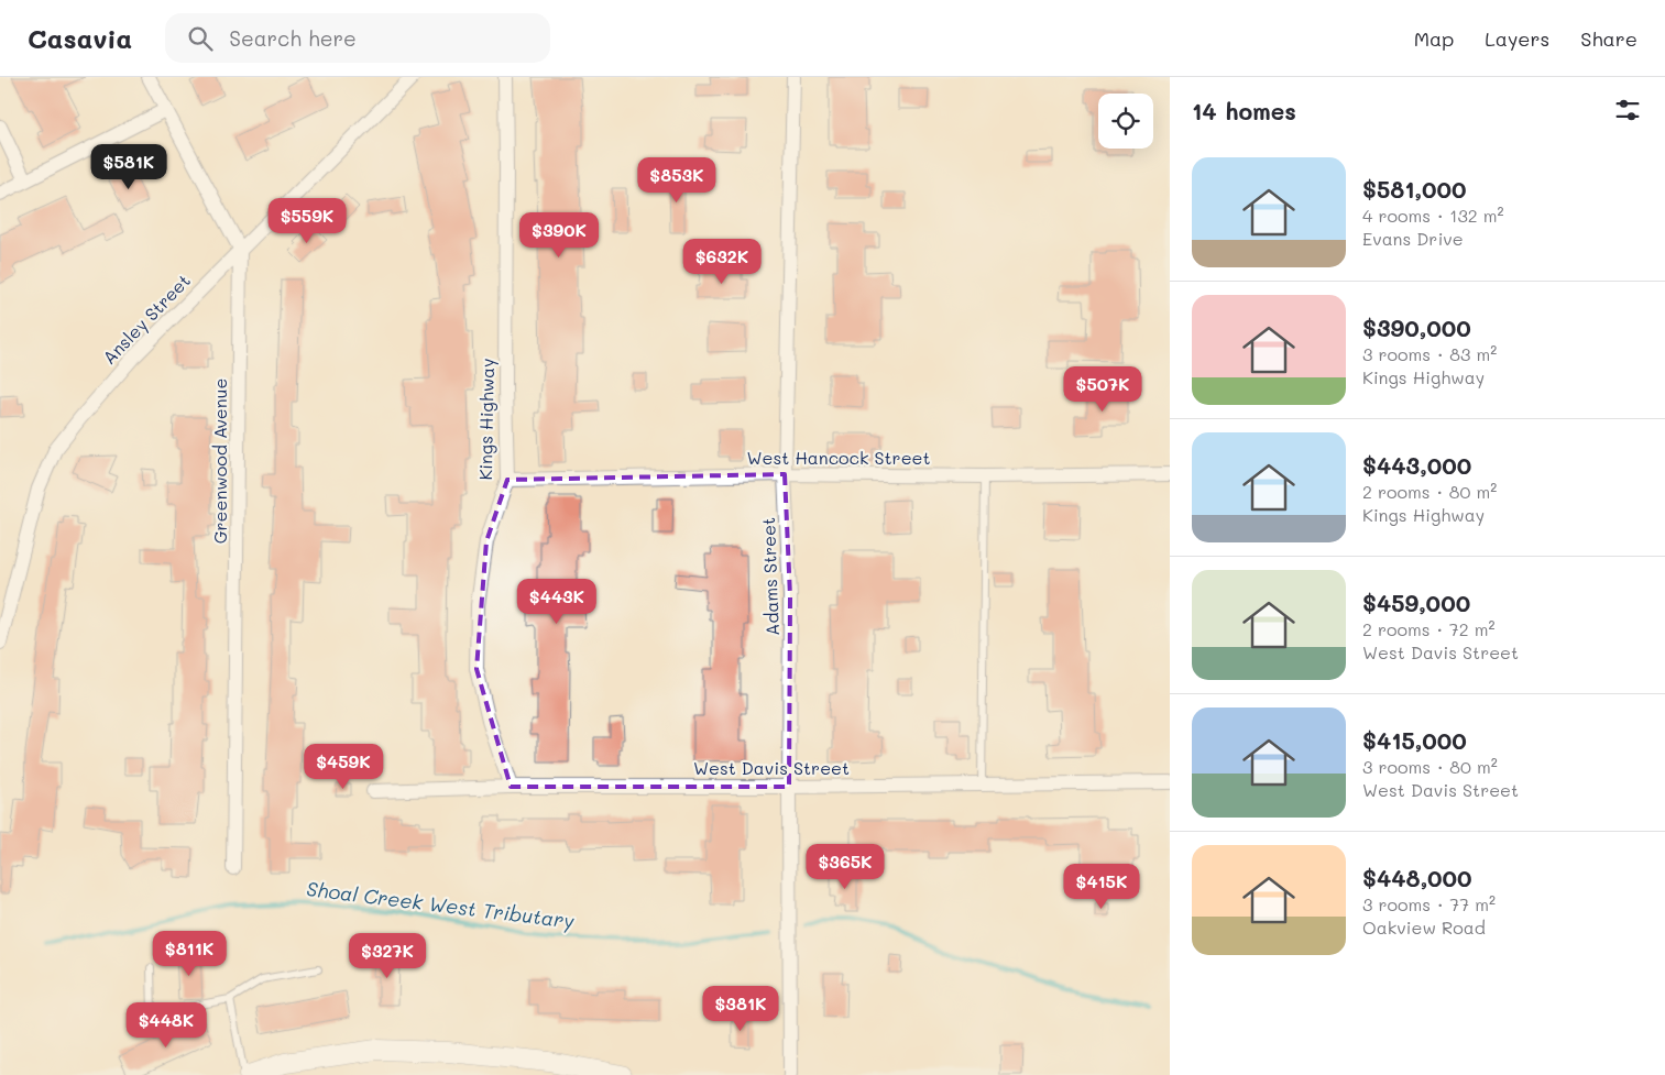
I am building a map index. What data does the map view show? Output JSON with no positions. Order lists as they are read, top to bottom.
{
  "streets": {
    "street": [
      "Ansley Street",
      "Kings Highway",
      "West Hancock Street",
      "Greenwood Avenue",
      "Adams Street",
      "West Davis Street"
    ]
  },
  "crossings": [
    ["Ansley Street", "Greenwood Avenue"],
    ["Kings Highway", "West Hancock Street"],
    ["Kings Highway", "West Davis Street"],
    ["West Hancock Street", "Adams Street"],
    ["Adams Street", "West Davis Street"]
  ],
  "water": ["Shoal Creek West Tributary"],
  "page": {
    "header": "Casavia",
    "search": "Search here",
    "nav": ["Map", "Layers", "Share"],
    "heading": "14 homes",
    "list": [
      {
        "name": "$581,000",
        "note": "4 rooms · 132 m² · Evans Drive"
      },
      {
        "name": "$390,000",
        "note": "3 rooms · 83 m² · Kings Highway"
      },
      {
        "name": "$443,000",
        "note": "2 rooms · 80 m² · Kings Highway"
      },
      {
        "name": "$459,000",
        "note": "2 rooms · 72 m² · West Davis Street"
      },
      {
        "name": "$415,000",
        "note": "3 rooms · 80 m² · West Davis Street"
      },
      {
        "name": "$448,000",
        "note": "3 rooms · 77 m² · Oakview Road"
      }
    ],
    "price": [
      "$581K",
      "$853K",
      "$559K",
      "$390K",
      "$632K",
      "$507K",
      "$443K",
      "$459K",
      "$365K",
      "$415K",
      "$811K",
      "$327K",
      "$381K",
      "$448K"
    ]
  }
}
